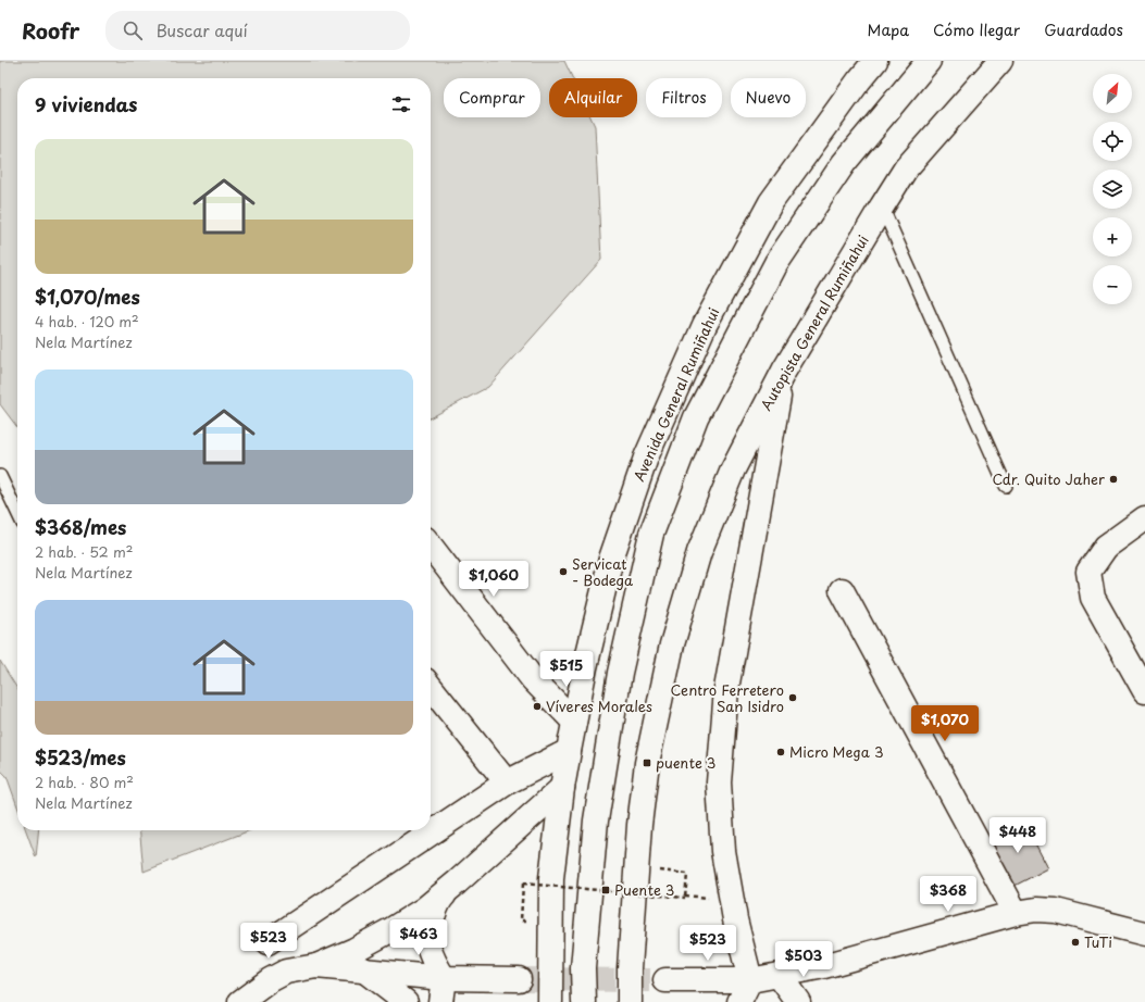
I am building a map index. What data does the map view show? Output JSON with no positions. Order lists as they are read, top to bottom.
{
  "streets": {
    "main road": ["Autopista General Rumiñahui", "Avenida General Rumiñahui"]
  },
  "places": {
    "other": [
      "Cdr. Quito Jaher",
      "Servicat - Bodega",
      "Centro Ferretero San Isidro",
      "Víveres Morales",
      "Micro Mega 3",
      "TuTi"
    ],
    "transit": ["puente 3", "Puente 3"]
  },
  "north": "top right",
  "page": {
    "header": "Roofr",
    "search": "Buscar aquí",
    "nav": ["Mapa", "Cómo llegar", "Guardados"],
    "map_buttons": ["+", "−"],
    "chip": [
      "Comprar",
      "Alquilar",
      "Filtros",
      "Nuevo"
    ],
    "heading": "9 viviendas",
    "list": [
      {
        "name": "$1,070/mes",
        "note": "4 hab. · 120 m² · Nela Martínez"
      },
      {
        "name": "$368/mes",
        "note": "2 hab. · 52 m² · Nela Martínez"
      },
      {
        "name": "$523/mes",
        "note": "2 hab. · 80 m² · Nela Martínez"
      }
    ],
    "price": [
      "$1,060",
      "$515",
      "$1,070",
      "$448",
      "$368",
      "$463",
      "$523",
      "$523",
      "$503"
    ]
  }
}
